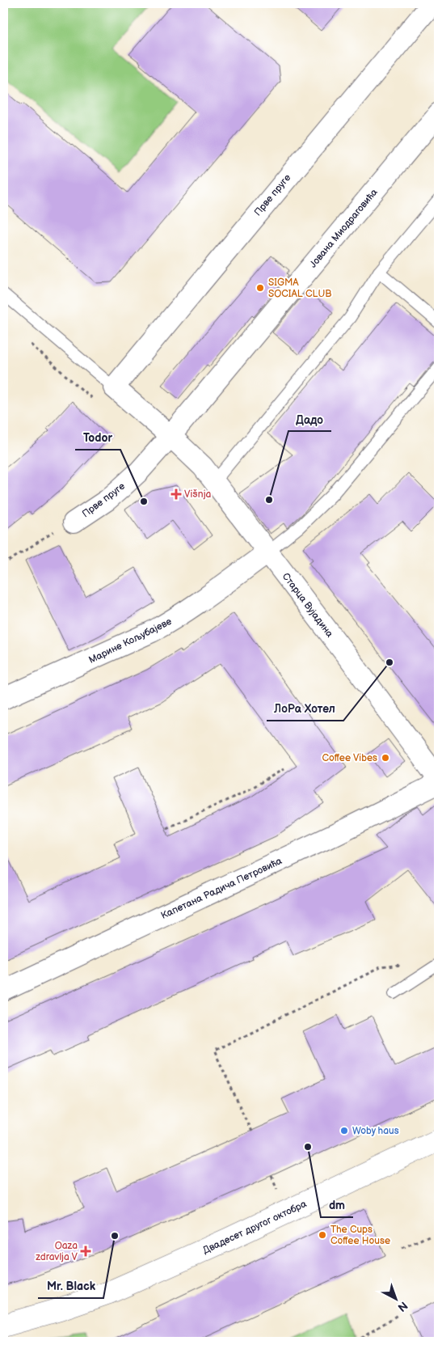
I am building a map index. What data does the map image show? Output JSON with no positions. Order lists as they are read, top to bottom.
{
  "streets": {
    "main road": ["Двадесет другог октобра"],
    "street": [
      "Прве пруге",
      "Јована Миодраговића",
      "Старца Вујадина",
      "Марине Кољубајеве",
      "Капетана Радича Петровића"
    ]
  },
  "crossings": [
    ["Прве пруге", "Јована Миодраговића"],
    ["Прве пруге", "Старца Вујадина"],
    ["Јована Миодраговића", "Старца Вујадина"],
    ["Старца Вујадина", "Марине Кољубајеве"],
    ["Старца Вујадина", "Капетана Радича Петровића"]
  ],
  "places": {
    "other": [
      "SIGMA SOCIAL CLUB",
      "Дадо",
      "Todor",
      "ЛоРа Хотел",
      "Coffee Vibes",
      "Woby haus",
      "dm",
      "The Cups Coffee House",
      "Mr. Black"
    ],
    "health": ["Višnja", "Oaza zdravlja V"]
  },
  "north": "bottom right"
}
